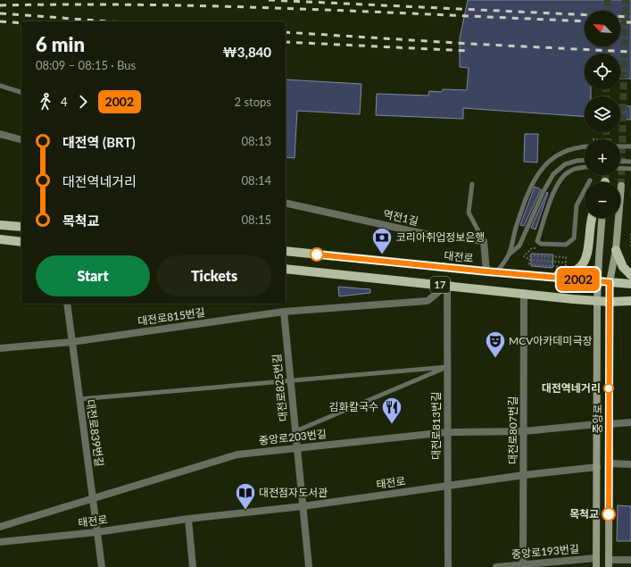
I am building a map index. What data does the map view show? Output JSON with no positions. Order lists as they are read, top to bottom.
{
  "streets": {
    "main road": ["대전로", "17", "중앙로"],
    "street": [
      "역전1길",
      "대전로815번길",
      "대전로825번길",
      "대전로813번길",
      "대전로807번길",
      "대전로839번길",
      "중앙로203번길",
      "태전로",
      "중앙로193번길"
    ]
  },
  "crossings": [
    ["대전로", "중앙로"],
    ["17", "대전로815번길"],
    ["17", "중앙로"],
    ["17", "대전로813번길"],
    ["17", "대전로807번길"],
    ["대전로815번길", "대전로825번길"],
    ["대전로815번길", "대전로813번길"],
    ["대전로815번길", "대전로839번길"],
    ["대전로825번길", "중앙로203번길"],
    ["대전로825번길", "태전로"],
    ["중앙로", "중앙로203번길"],
    ["중앙로", "태전로"],
    ["중앙로", "중앙로193번길"],
    ["대전로813번길", "중앙로203번길"],
    ["대전로813번길", "태전로"],
    ["대전로807번길", "중앙로203번길"],
    ["대전로807번길", "태전로"],
    ["대전로807번길", "중앙로193번길"],
    ["대전로839번길", "중앙로203번길"],
    ["대전로839번길", "태전로"]
  ],
  "places": {
    "bank": ["코리아취업정보은행"],
    "theatre": ["MCV아카데미극장"],
    "other": ["대전역네거리", "목척교"],
    "restaurant": ["김화칼국수"],
    "library": ["대전점자도서관"]
  },
  "lines": ["bus line 2002"],
  "north": "top left",
  "page": {
    "on_map": "2002",
    "map_buttons": ["+", "−"],
    "heading": ["6 min", "08:09 – 08:15 · Bus", "₩3,840"],
    "legs": ["4", "2002", "2 stops"],
    "list": [
      {
        "name": "대전역 (BRT)",
        "value": "08:13"
      },
      {
        "name": "대전역네거리",
        "value": "08:14"
      },
      {
        "name": "목척교",
        "value": "08:15"
      }
    ],
    "buttons": ["Start", "Tickets"]
  }
}
